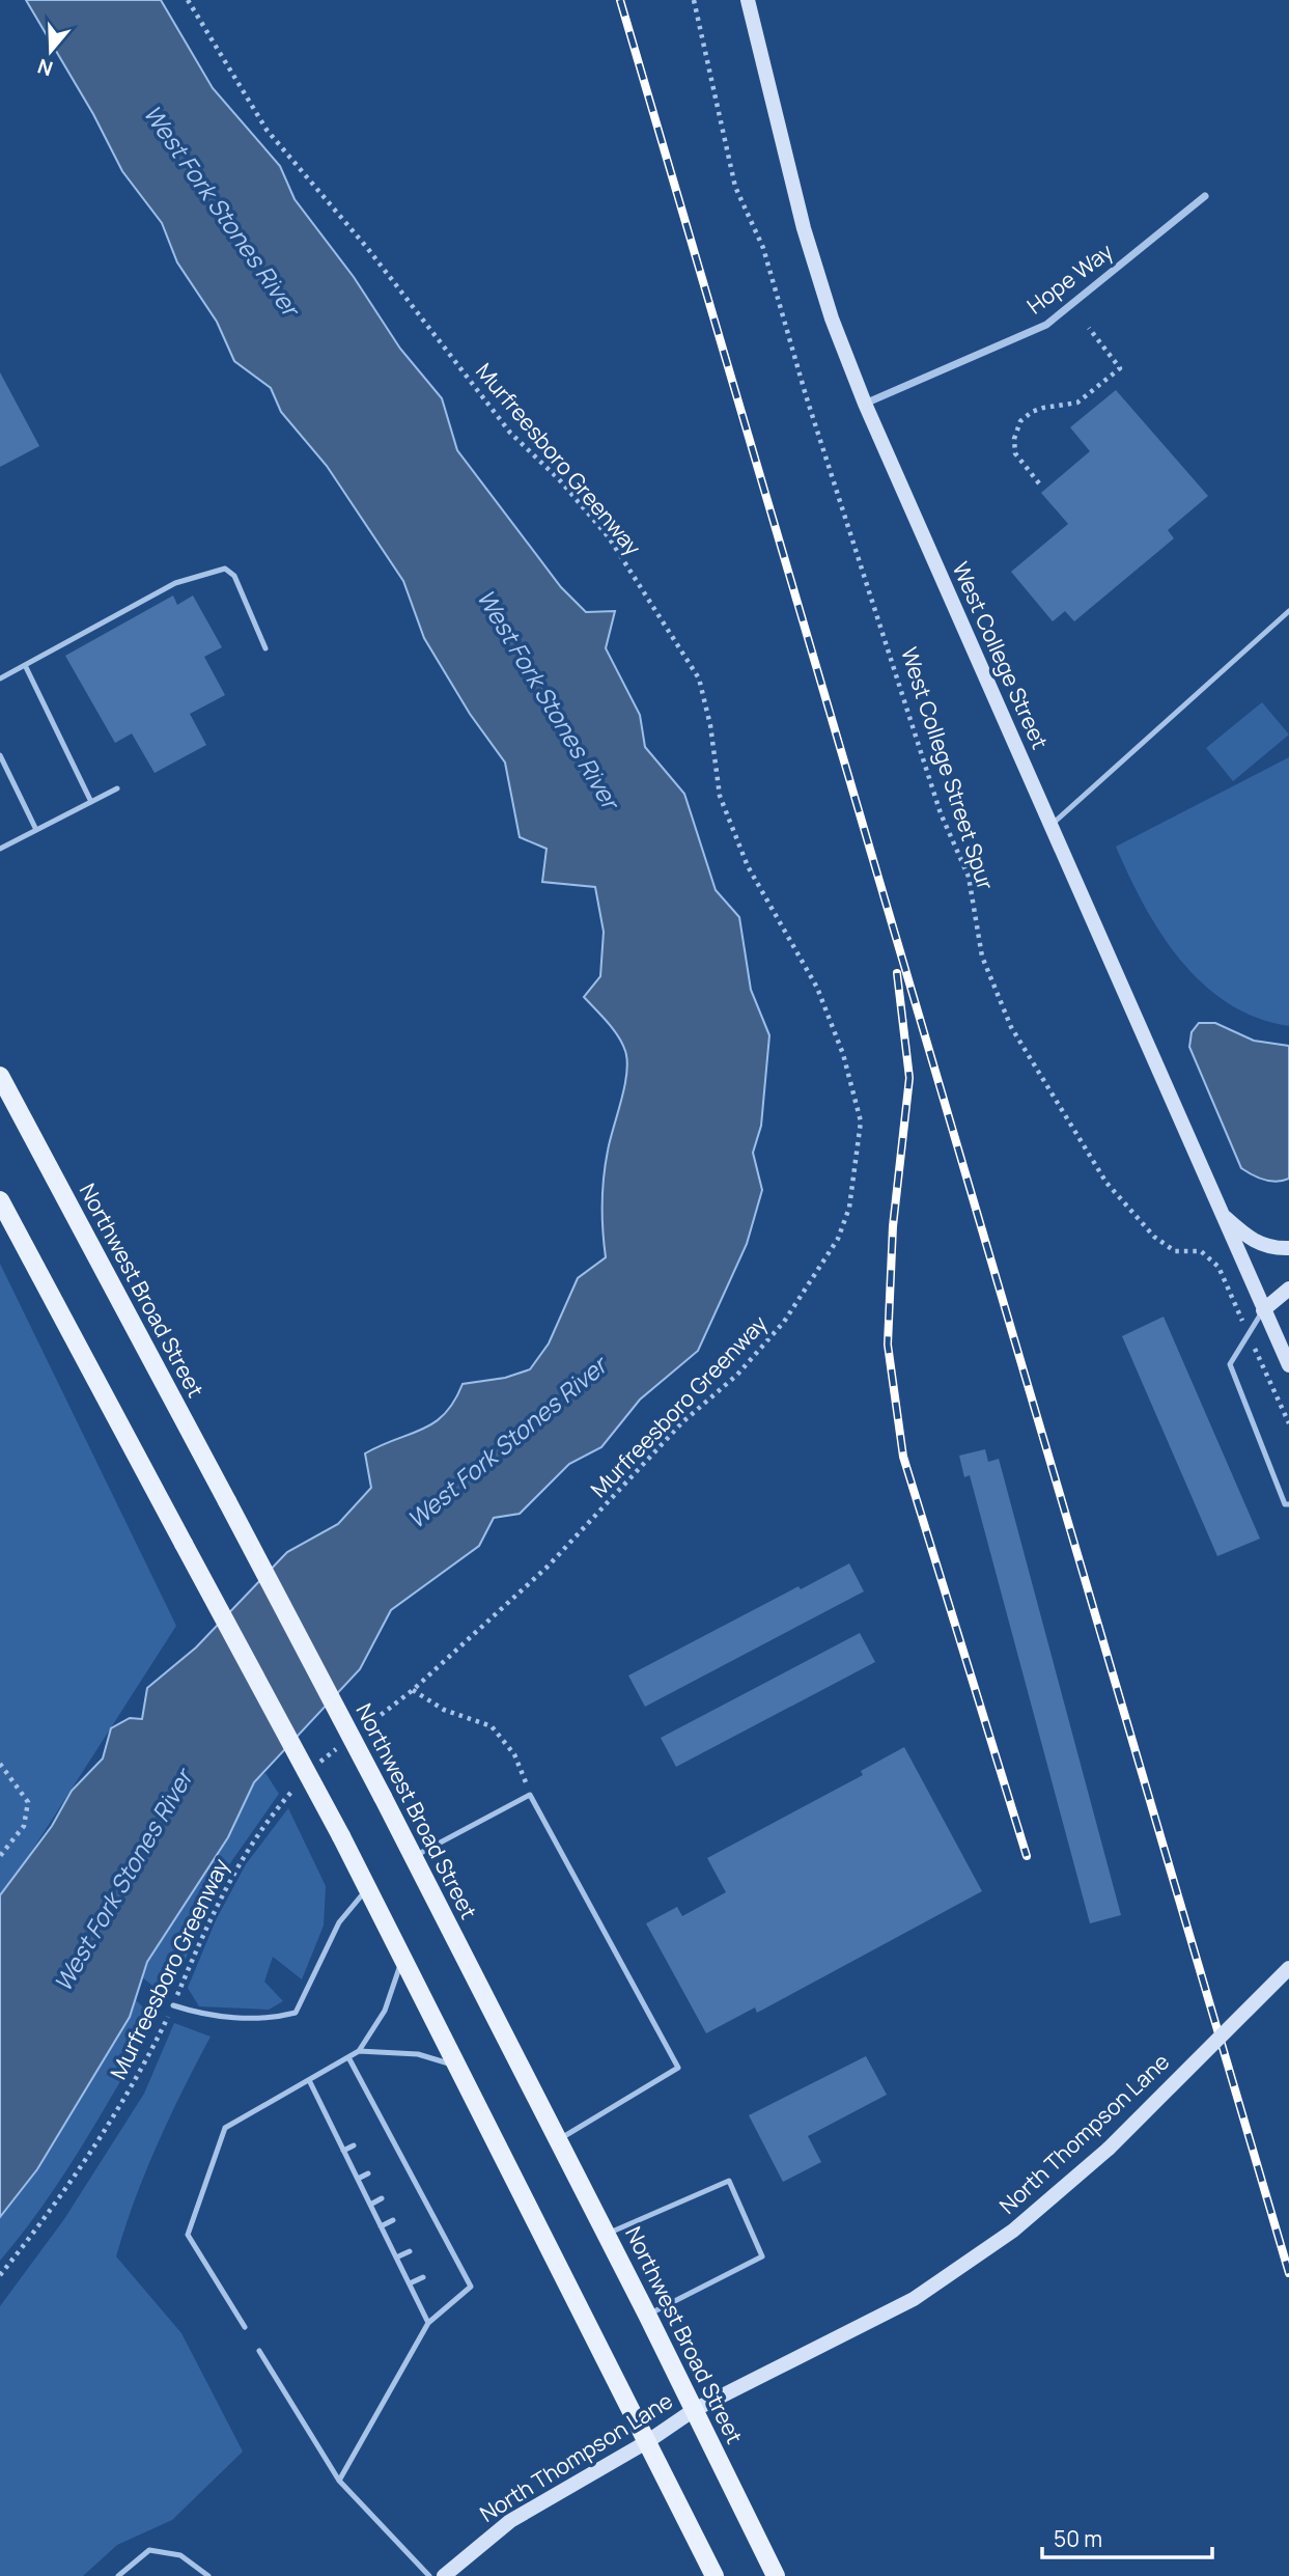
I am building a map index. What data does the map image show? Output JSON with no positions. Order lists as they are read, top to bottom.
{
  "streets": {
    "main road": ["Northwest Broad Street"],
    "street": ["Hope Way", "West College Street", "North Thompson Lane"],
    "path": ["Murfreesboro Greenway", "West College Street Spur"]
  },
  "crossings": [
    ["Hope Way", "West College Street"],
    ["Northwest Broad Street", "North Thompson Lane"]
  ],
  "water": ["West Fork Stones River"],
  "scale_bar": "50 m",
  "north": "bottom"
}
